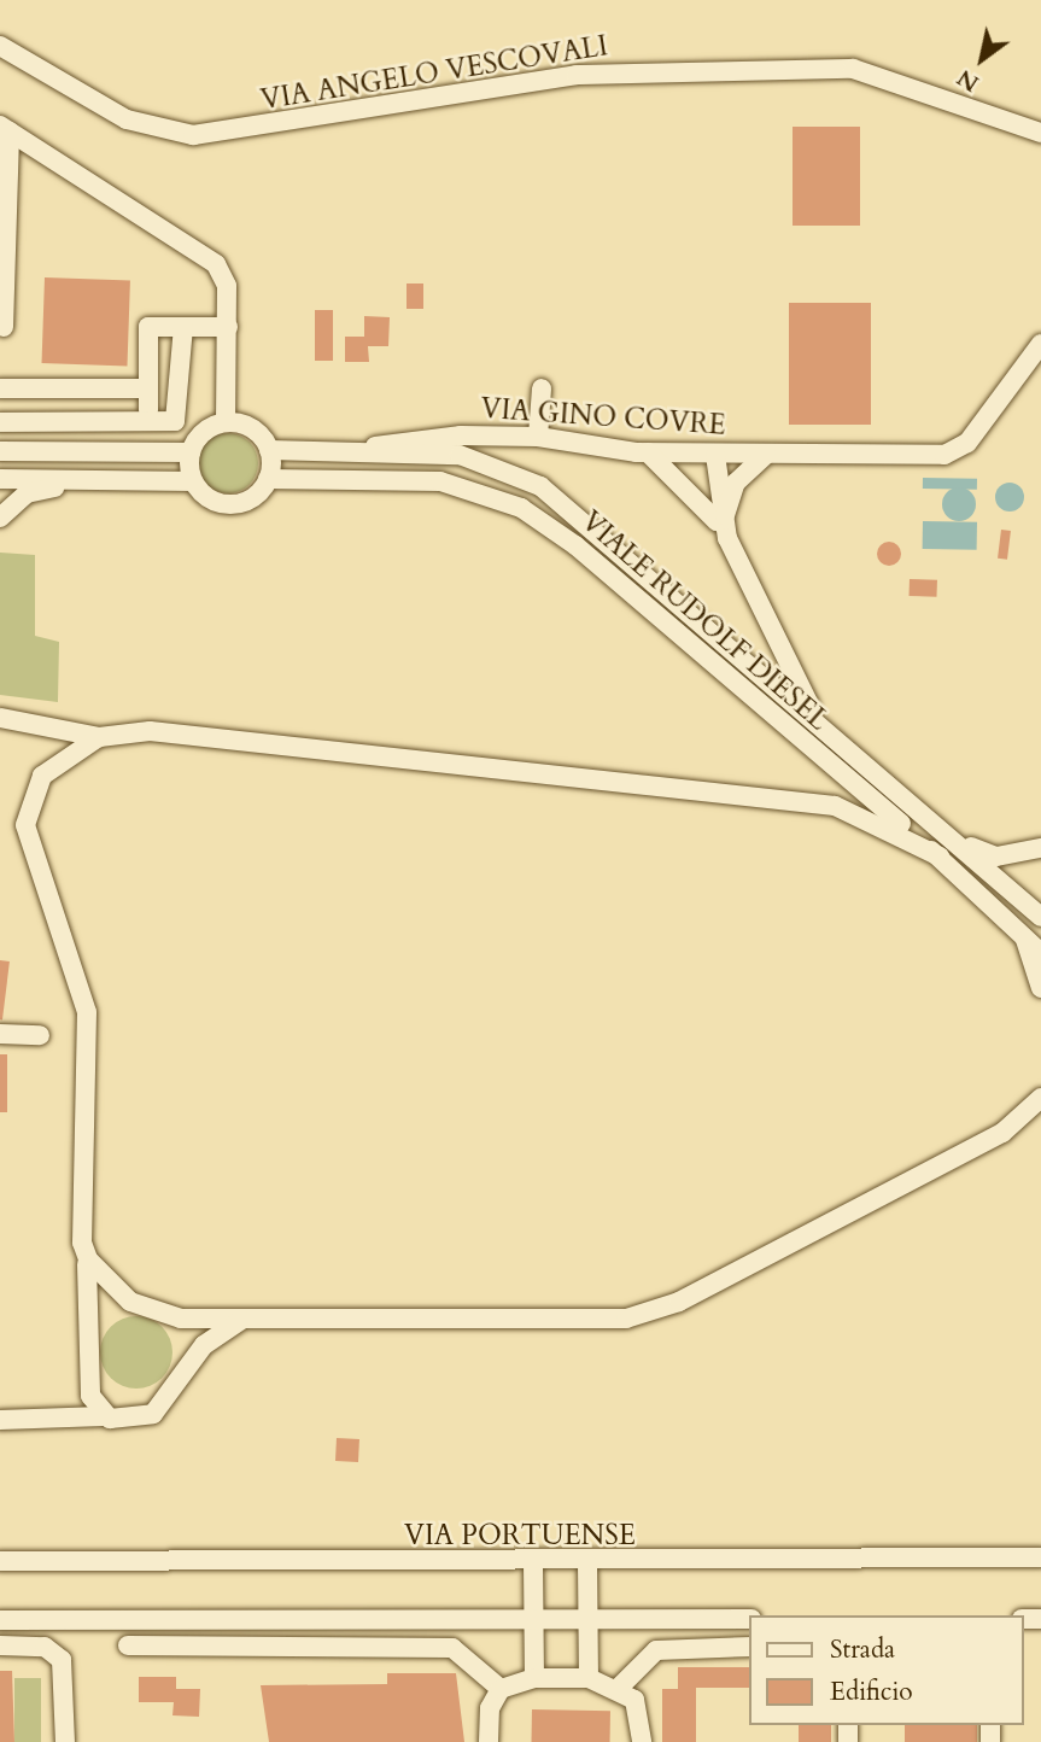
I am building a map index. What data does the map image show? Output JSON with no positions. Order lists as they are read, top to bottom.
{
  "streets": {
    "street": [
      "VIA ANGELO VESCOVALI",
      "VIA GINO COVRE",
      "VIALE RUDOLF DIESEL",
      "VIA PORTUENSE"
    ]
  },
  "crossings": [
    ["VIA GINO COVRE", "VIALE RUDOLF DIESEL"]
  ],
  "legend": ["Strada", "Edificio"],
  "north": "bottom left"
}
